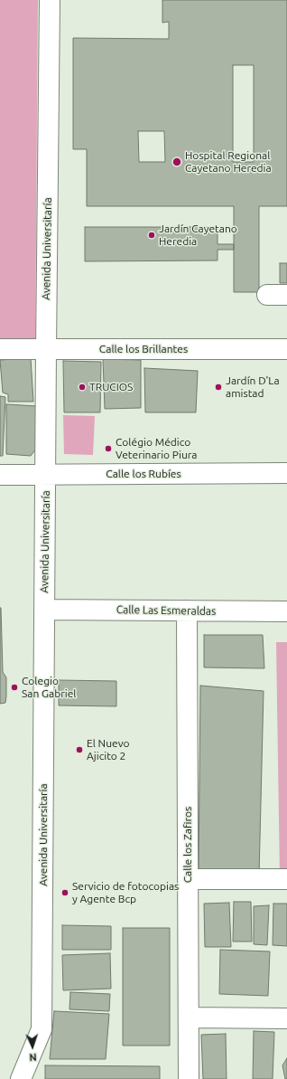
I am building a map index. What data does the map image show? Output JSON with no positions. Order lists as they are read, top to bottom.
{
  "streets": {
    "street": [
      "Avenida Universitaría",
      "Calle los Brillantes",
      "Calle los Rubíes",
      "Calle Las Esmeraldas",
      "Calle los Zafiros"
    ]
  },
  "crossings": [
    ["Avenida Universitaría", "Calle los Brillantes"],
    ["Avenida Universitaría", "Calle los Rubíes"],
    ["Avenida Universitaría", "Calle Las Esmeraldas"],
    ["Calle Las Esmeraldas", "Calle los Zafiros"]
  ],
  "places": [
    "Hospital Regional Cayetano Heredia",
    "Jardín Cayetano Heredia",
    "TRUCIOS",
    "Jardín D'La amistad",
    "Colégio Médico Veterinario Piura",
    "Colegio San Gabriel",
    "El Nuevo Ajicito 2",
    "Servicio de fotocopias y Agente Bcp"
  ],
  "north": "bottom"
}
